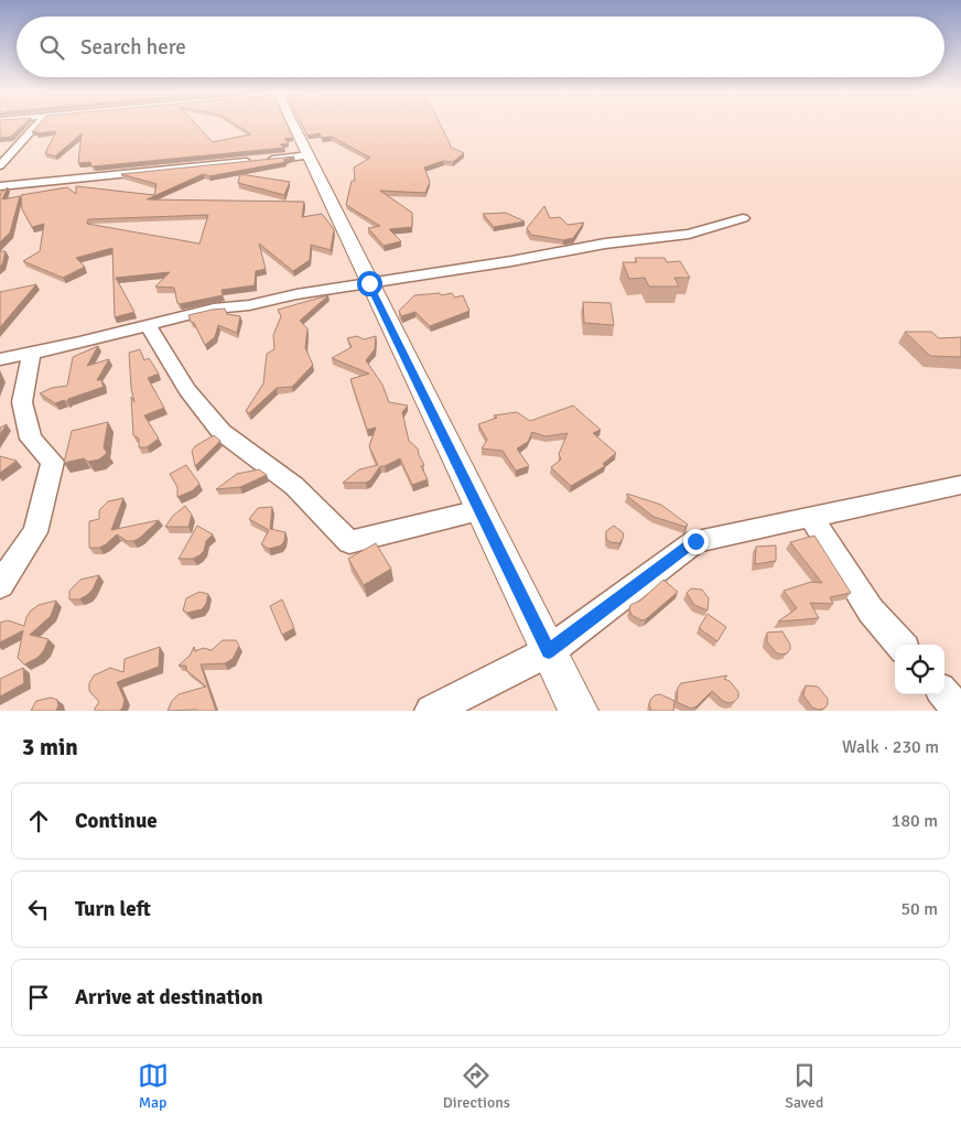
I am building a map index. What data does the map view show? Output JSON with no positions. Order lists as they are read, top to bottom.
{
  "page": {
    "search": "Search here",
    "heading": ["3 min", "Walk · 230 m"],
    "list": [
      ["Continue", "180 m"],
      ["Turn left", "50 m"],
      "Arrive at destination"
    ],
    "nav": ["Map", "Directions", "Saved"]
  }
}
